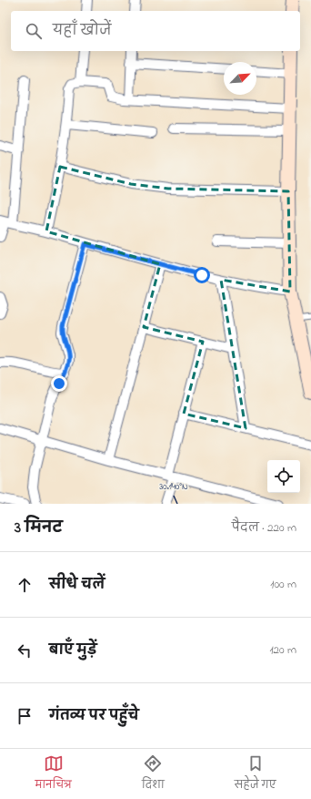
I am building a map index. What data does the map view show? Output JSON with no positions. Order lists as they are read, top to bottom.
{
  "north": "top right",
  "page": {
    "search": "यहाँ खोजें",
    "heading": ["3 मिनट", "पैदल · 220 m"],
    "list": [
      ["सीधे चलें", "100 m"],
      ["बाएँ मुड़ें", "120 m"],
      "गंतव्य पर पहुँचे"
    ],
    "nav": ["मानचित्र", "दिशा", "सहेजे गए"]
  },
  "coordinates": ["30.140°N"]
}
